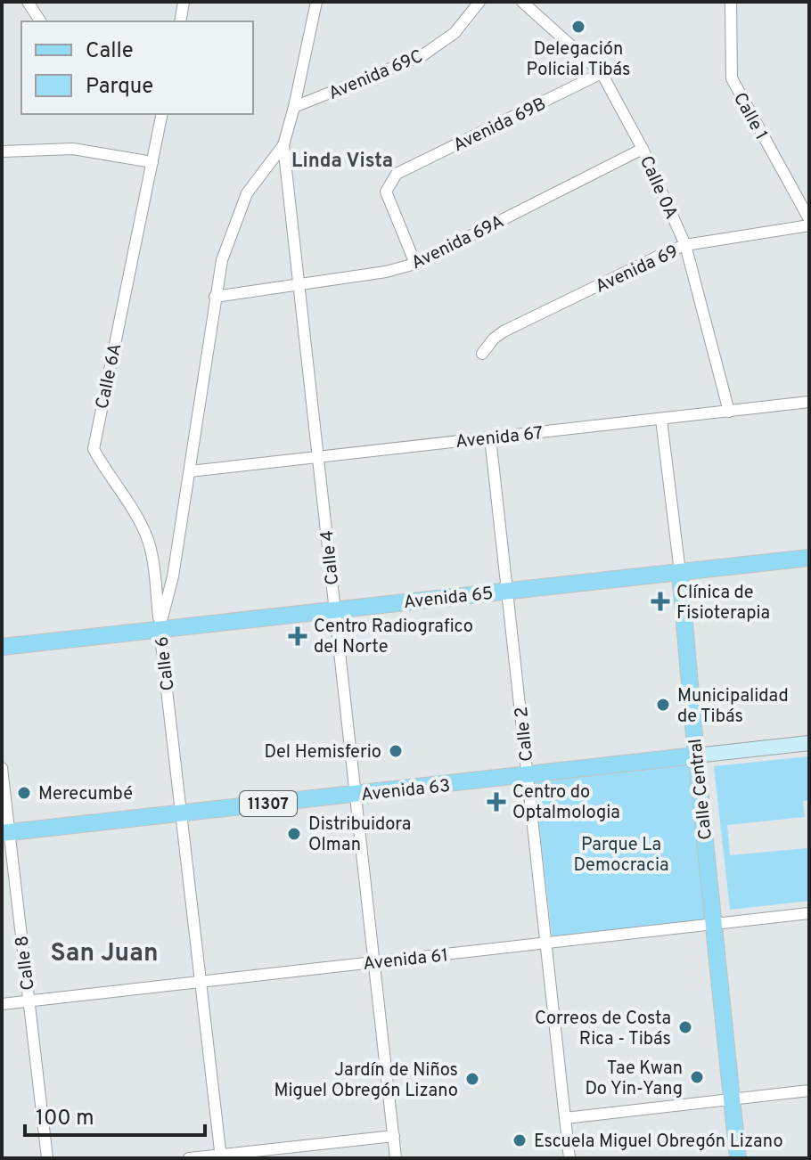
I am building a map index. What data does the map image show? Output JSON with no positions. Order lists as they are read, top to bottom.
{
  "streets": {
    "main road": [
      "Avenida 65",
      "Avenida 63",
      "Calle Central",
      "11307"
    ],
    "street": [
      "Avenida 69C",
      "Calle 1",
      "Avenida 69B",
      "Calle 0A",
      "Avenida 69A",
      "Avenida 69",
      "Calle 6A",
      "Avenida 67",
      "Calle 4",
      "Calle 6",
      "Calle 2",
      "Avenida 61",
      "Calle 8"
    ]
  },
  "crossings": [
    ["Avenida 69C", "Calle 4"],
    ["Avenida 69B", "Calle 0A"],
    ["Avenida 69B", "Avenida 69A"],
    ["Calle 0A", "Avenida 69A"],
    ["Calle 0A", "Avenida 69"],
    ["Calle 0A", "Avenida 67"],
    ["Avenida 69A", "Calle 4"],
    ["Avenida 69A", "Calle 6"],
    ["Calle 6A", "Avenida 65"],
    ["Calle 6A", "Calle 6"],
    ["Avenida 67", "Calle 4"],
    ["Avenida 67", "Calle 6"],
    ["Avenida 67", "Calle 2"],
    ["Avenida 67", "Calle Central"],
    ["Calle 4", "Avenida 65"],
    ["Calle 4", "Calle 6"],
    ["Calle 4", "Avenida 63"],
    ["Calle 4", "Avenida 61"],
    ["Avenida 65", "Calle 6"],
    ["Avenida 65", "Calle 2"],
    ["Avenida 65", "Calle Central"],
    ["Calle 6", "Avenida 63"],
    ["Calle 6", "Avenida 61"],
    ["Calle 2", "Avenida 63"],
    ["Calle 2", "Avenida 61"],
    ["Avenida 63", "Calle Central"],
    ["Avenida 63", "Calle 8"],
    ["Calle Central", "Avenida 61"],
    ["Avenida 61", "Calle 8"]
  ],
  "districts": ["Linda Vista", "San Juan"],
  "parks": ["Parque La Democracia"],
  "places": {
    "other": [
      "Delegación Policial Tibás",
      "Municipalidad de Tibás",
      "Del Hemisferio",
      "Merecumbé",
      "Distribuidora Olman",
      "Correos de Costa Rica - Tibás",
      "Tae Kwan Do Yin-Yang",
      "Jardín de Niños Miguel Obregón Lizano",
      "Escuela Miguel Obregón Lizano"
    ],
    "health": ["Clínica de Fisioterapia", "Centro Radiografico del Norte", "Centro do Optalmologia"]
  },
  "legend": ["Calle", "Parque"],
  "scale_bar": "100 m"
}
